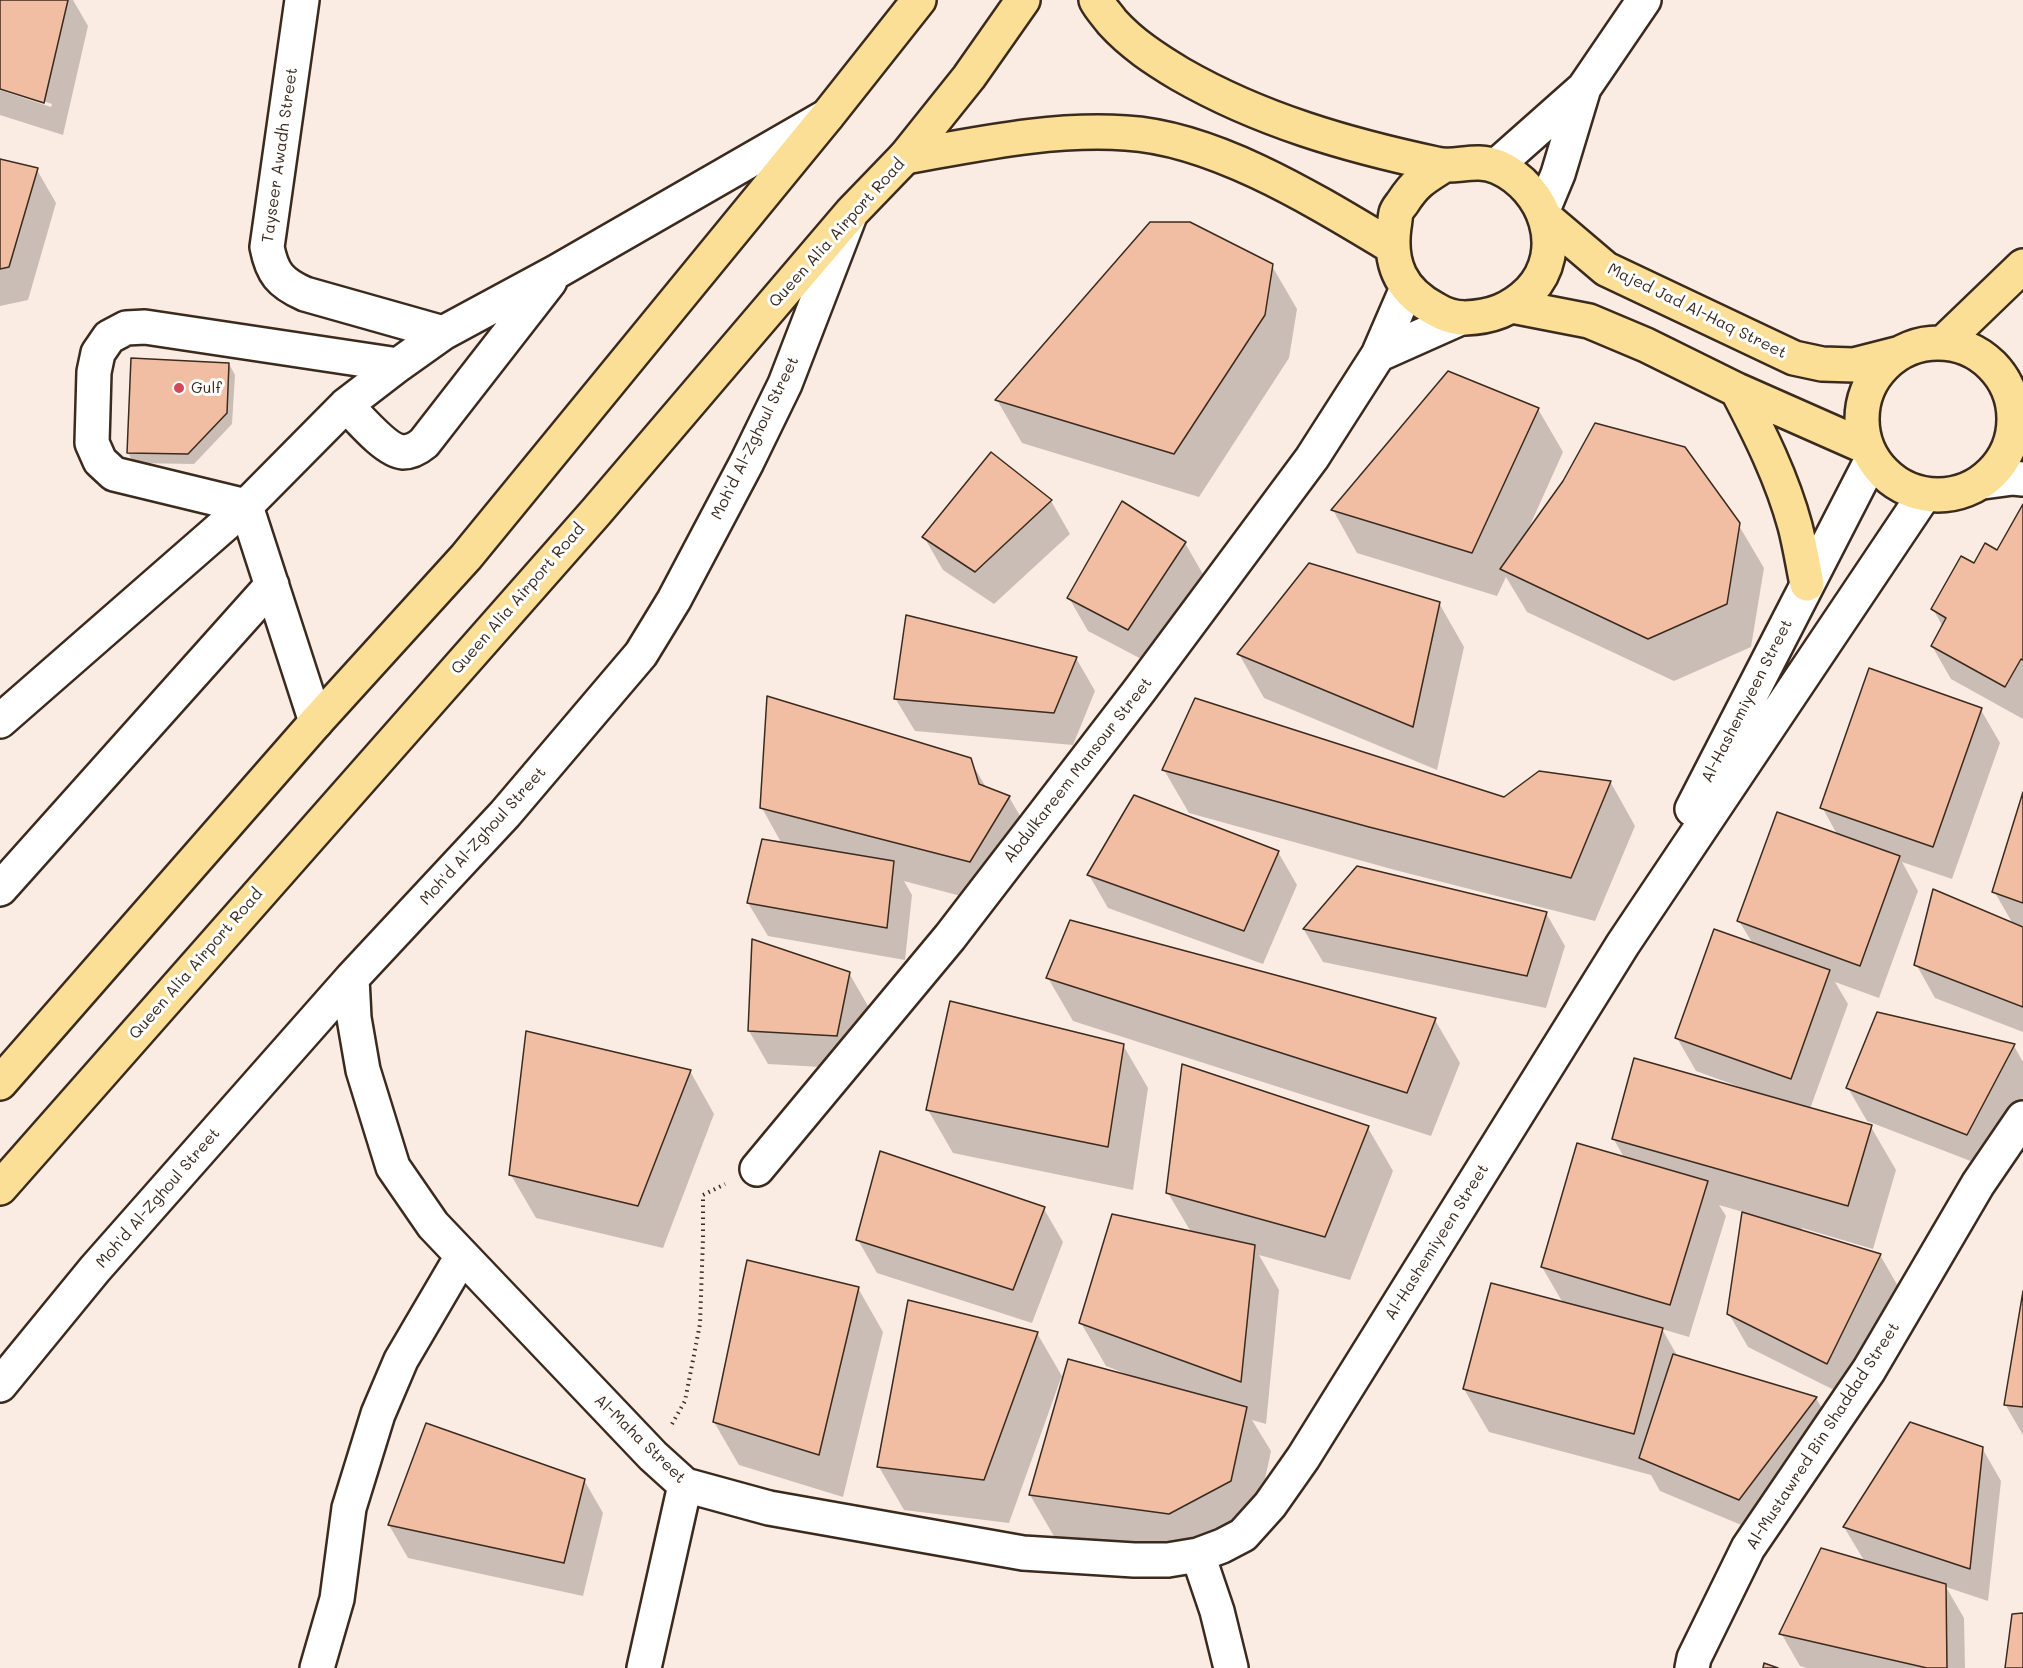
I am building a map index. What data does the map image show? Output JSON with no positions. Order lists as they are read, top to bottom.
{
  "streets": {
    "main road": ["Queen Alia Airport Road", "Majed Jad Al-Haq Street"],
    "street": [
      "Tayseer Awadh Street",
      "Moh'd Al-Zghoul Street",
      "Al-Hashemiyeen Street",
      "Abdulkareem Mansour Street",
      "Al-Mustawred Bin Shaddad Street",
      "Al-Maha Street"
    ]
  },
  "crossings": [
    ["Queen Alia Airport Road", "Moh'd Al-Zghoul Street"],
    ["Majed Jad Al-Haq Street", "Al-Hashemiyeen Street"],
    ["Majed Jad Al-Haq Street", "Abdulkareem Mansour Street"],
    ["Moh'd Al-Zghoul Street", "Al-Maha Street"],
    ["Al-Hashemiyeen Street", "Al-Maha Street"]
  ],
  "places": ["Gulf"]
}
